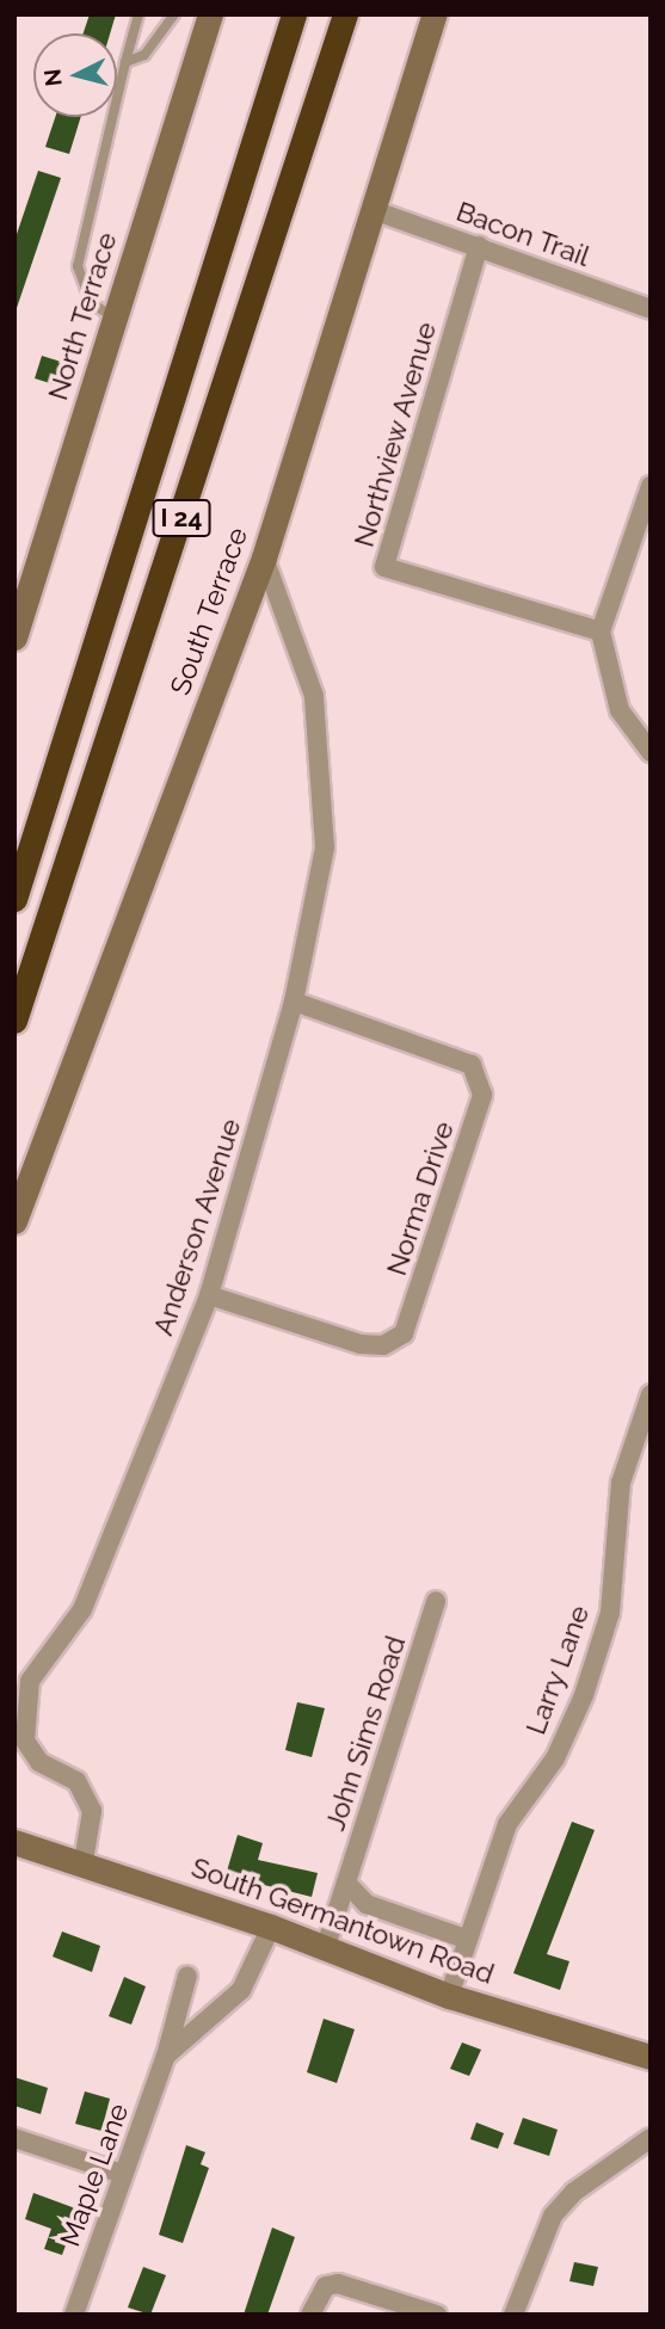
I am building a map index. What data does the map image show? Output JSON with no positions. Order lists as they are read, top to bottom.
{
  "streets": {
    "highway": ["I 24"],
    "street": [
      "Bacon Trail",
      "North Terrace",
      "Northview Avenue",
      "South Terrace",
      "Norma Drive",
      "Anderson Avenue",
      "Larry Lane",
      "John Sims Road",
      "South Germantown Road",
      "Maple Lane"
    ]
  },
  "crossings": [
    ["Bacon Trail", "Northview Avenue"],
    ["Bacon Trail", "South Terrace"],
    ["South Terrace", "Anderson Avenue"],
    ["Norma Drive", "Anderson Avenue"],
    ["Anderson Avenue", "South Germantown Road"],
    ["Larry Lane", "South Germantown Road"],
    ["John Sims Road", "South Germantown Road"],
    ["South Germantown Road", "Maple Lane"]
  ],
  "north": "left"
}
